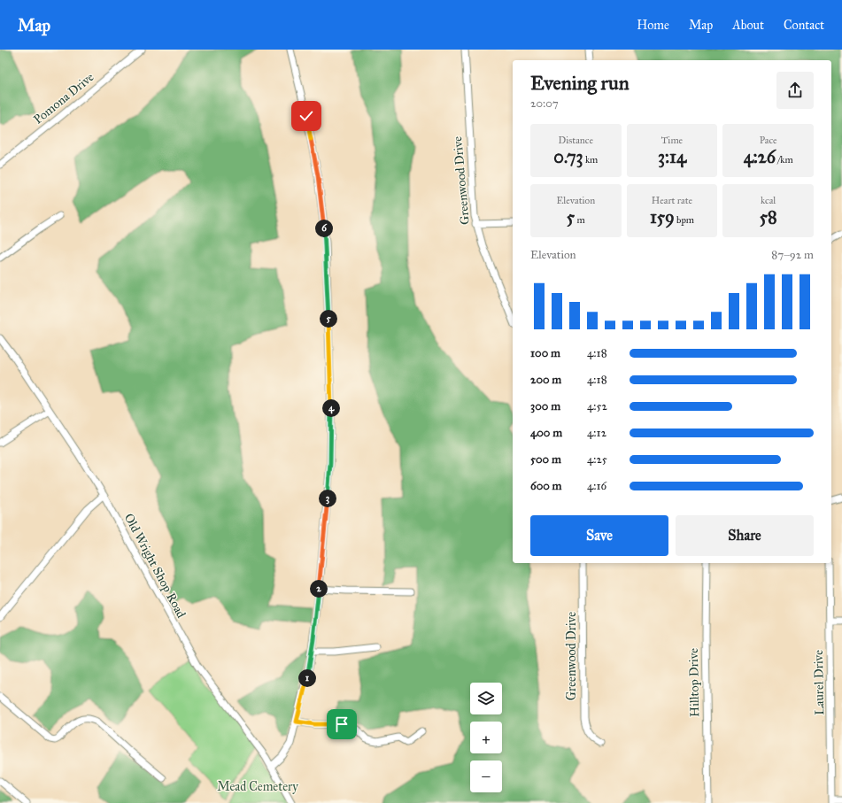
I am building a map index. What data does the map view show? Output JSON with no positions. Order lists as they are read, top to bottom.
{
  "streets": {
    "street": [
      "Pomona Drive",
      "Greenwood Drive",
      "Old Wright Shop Road",
      "Hilltop Drive",
      "Laurel Drive"
    ]
  },
  "parks": ["Mead Cemetery"],
  "page": {
    "header": "Map",
    "nav": [
      "Home",
      "Map",
      "About",
      "Contact"
    ],
    "heading": ["Evening run", "20:07"],
    "stats": [
      ["Distance", "0.73 km"],
      ["Time", "3:14"],
      ["Pace", "4:26 /km"],
      ["Elevation", "5 m"],
      ["Heart rate", "159 bpm"],
      ["kcal", "58"]
    ],
    "pins": [
      "6",
      "5",
      "4",
      "3",
      "2",
      "1"
    ],
    "chart": ["Elevation", "87–92 m"],
    "list": [
      {
        "name": "100 m",
        "note": "4:18"
      },
      {
        "name": "200 m",
        "note": "4:18"
      },
      {
        "name": "300 m",
        "note": "4:52"
      },
      {
        "name": "400 m",
        "note": "4:12"
      },
      {
        "name": "500 m",
        "note": "4:25"
      },
      {
        "name": "600 m",
        "note": "4:16"
      }
    ],
    "buttons": ["Save", "Share"],
    "map_buttons": ["+", "−"]
  }
}
